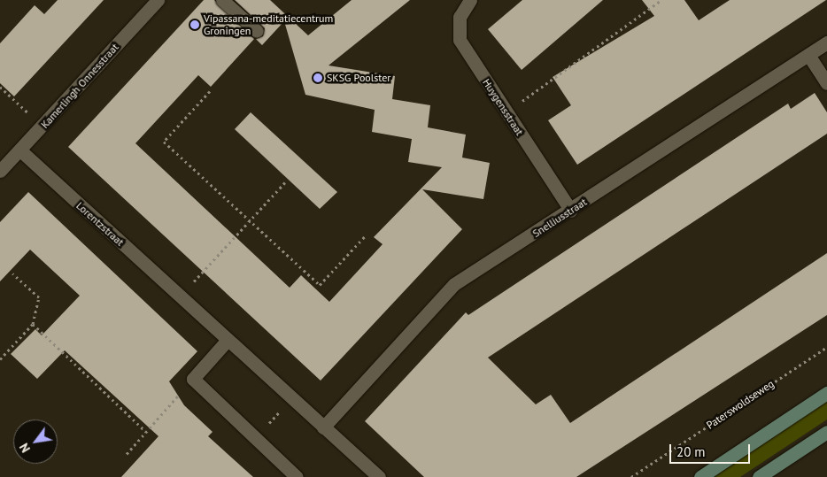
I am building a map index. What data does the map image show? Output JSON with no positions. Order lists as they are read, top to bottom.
{
  "streets": {
    "street": [
      "Kamerlingh Onnesstraat",
      "Huygensstraat",
      "Snelliusstraat",
      "Lorentzstraat"
    ],
    "path": ["Paterswoldseweg"]
  },
  "crossings": [
    ["Kamerlingh Onnesstraat", "Lorentzstraat"],
    ["Huygensstraat", "Snelliusstraat"],
    ["Snelliusstraat", "Lorentzstraat"]
  ],
  "places": ["Vipassana-meditatiecentrum Groningen", "SKSG Poolster"],
  "scale_bar": "20 m",
  "north": "bottom left"
}
